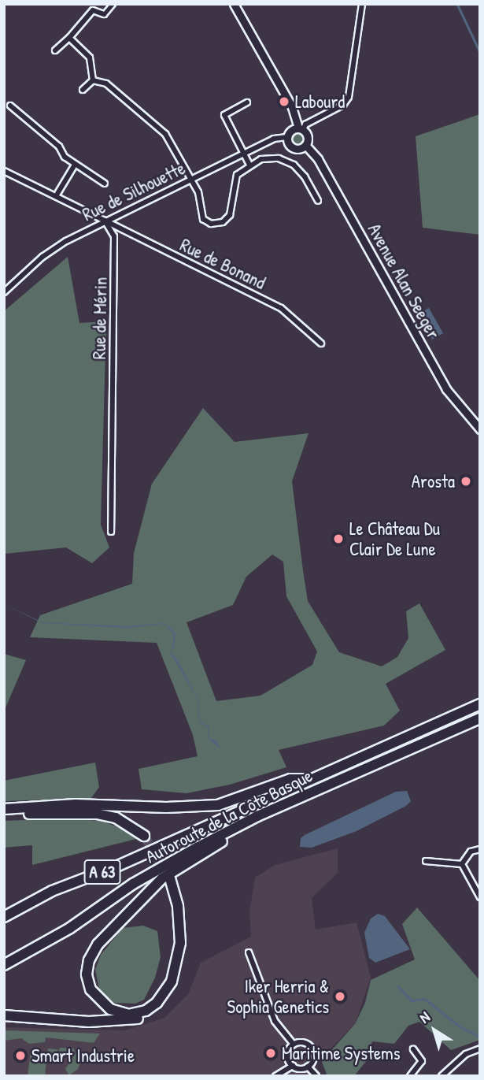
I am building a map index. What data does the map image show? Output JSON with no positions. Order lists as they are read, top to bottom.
{
  "streets": {
    "highway": ["Autoroute de la Côte Basque", "A 63"],
    "main road": ["Avenue Alan Seeger"],
    "street": ["Rue de Silhouette", "Rue de Bonand", "Rue de Mérin"]
  },
  "crossings": [
    ["Rue de Silhouette", "Rue de Bonand"],
    ["Rue de Silhouette", "Rue de Mérin"],
    ["Rue de Bonand", "Rue de Mérin"]
  ],
  "places": [
    "Labourd",
    "Arosta",
    "Le Château Du Clair De Lune",
    "Iker Herria & Sophia Genetics",
    "Maritime Systems",
    "Smart Industrie"
  ],
  "north": "top left"
}
